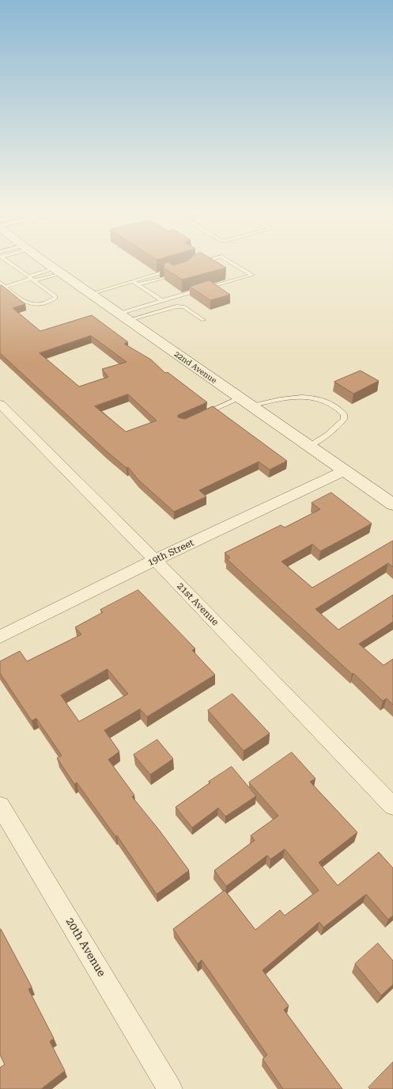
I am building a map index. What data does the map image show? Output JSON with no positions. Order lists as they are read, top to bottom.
{
  "streets": {
    "street": [
      "22nd Avenue",
      "19th Street",
      "21st Avenue",
      "20th Avenue"
    ]
  },
  "crossings": [
    ["22nd Avenue", "19th Street"],
    ["19th Street", "21st Avenue"]
  ]
}
